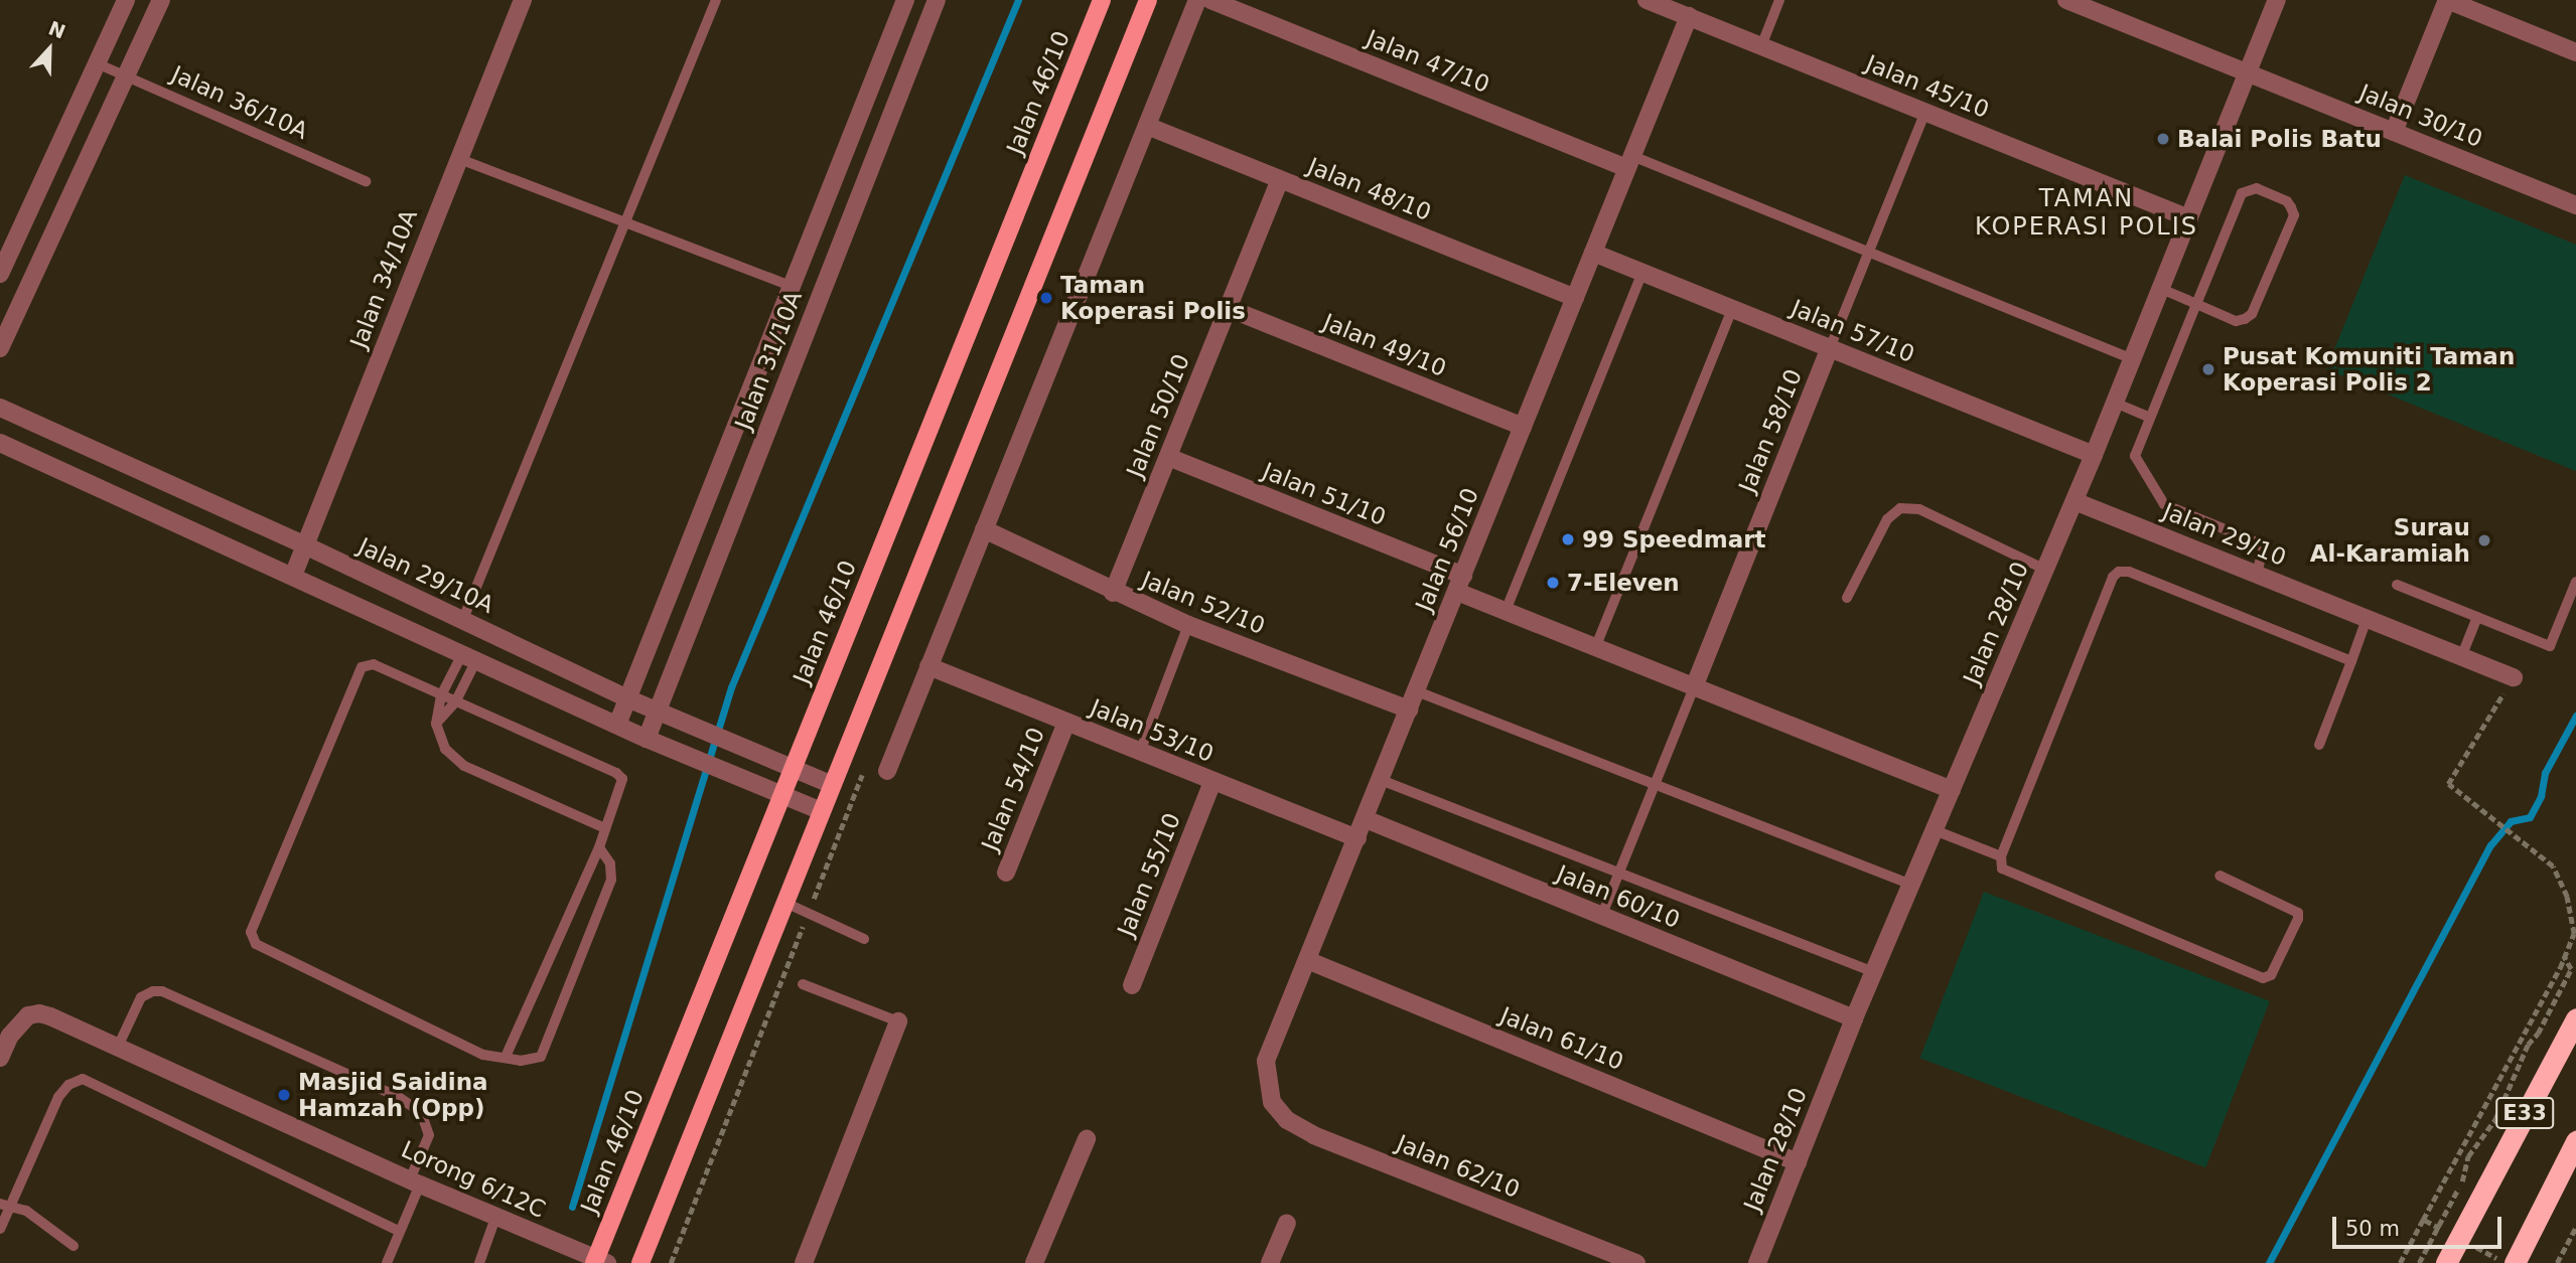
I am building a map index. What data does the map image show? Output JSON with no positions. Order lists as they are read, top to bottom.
{
  "streets": {
    "highway": ["E33"],
    "main road": ["Jalan 46/10"],
    "street": [
      "Jalan 47/10",
      "Jalan 45/10",
      "Jalan 30/10",
      "Jalan 48/10",
      "Jalan 34/10A",
      "Jalan 57/10",
      "Jalan 49/10",
      "Jalan 31/10A",
      "Jalan 50/10",
      "Jalan 58/10",
      "Jalan 51/10",
      "Jalan 29/10",
      "Jalan 56/10",
      "Jalan 29/10A",
      "Jalan 52/10",
      "Jalan 28/10",
      "Jalan 53/10",
      "Jalan 54/10",
      "Jalan 55/10",
      "Jalan 60/10",
      "Jalan 61/10",
      "Jalan 62/10",
      "Lorong 6/12C"
    ],
    "lane": ["Jalan 36/10A"]
  },
  "crossings": [
    ["Jalan 47/10", "Jalan 56/10"],
    ["Jalan 45/10", "Jalan 56/10"],
    ["Jalan 45/10", "Jalan 28/10"],
    ["Jalan 46/10", "Jalan 29/10A"],
    ["Jalan 46/10", "Lorong 6/12C"],
    ["Jalan 30/10", "Jalan 28/10"],
    ["Jalan 48/10", "Jalan 50/10"],
    ["Jalan 48/10", "Jalan 56/10"],
    ["Jalan 34/10A", "Jalan 29/10A"],
    ["Jalan 57/10", "Jalan 58/10"],
    ["Jalan 57/10", "Jalan 56/10"],
    ["Jalan 57/10", "Jalan 28/10"],
    ["Jalan 49/10", "Jalan 50/10"],
    ["Jalan 49/10", "Jalan 56/10"],
    ["Jalan 31/10A", "Jalan 29/10A"],
    ["Jalan 50/10", "Jalan 51/10"],
    ["Jalan 50/10", "Jalan 52/10"],
    ["Jalan 51/10", "Jalan 56/10"],
    ["Jalan 29/10", "Jalan 28/10"],
    ["Jalan 56/10", "Jalan 52/10"],
    ["Jalan 56/10", "Jalan 53/10"],
    ["Jalan 56/10", "Jalan 60/10"],
    ["Jalan 56/10", "Jalan 61/10"],
    ["Jalan 56/10", "Jalan 62/10"],
    ["Jalan 28/10", "Jalan 60/10"],
    ["Jalan 28/10", "Jalan 61/10"],
    ["Jalan 53/10", "Jalan 54/10"],
    ["Jalan 53/10", "Jalan 55/10"]
  ],
  "districts": ["TAMAN KOPERASI POLIS"],
  "places": [
    "Balai Polis Batu",
    "Taman Koperasi Polis",
    "Pusat Komuniti Taman Koperasi Polis 2",
    "99 Speedmart",
    "Surau Al-Karamiah",
    "7-Eleven",
    "Masjid Saidina Hamzah (Opp)"
  ],
  "scale_bar": "50 m",
  "north": "top"
}
